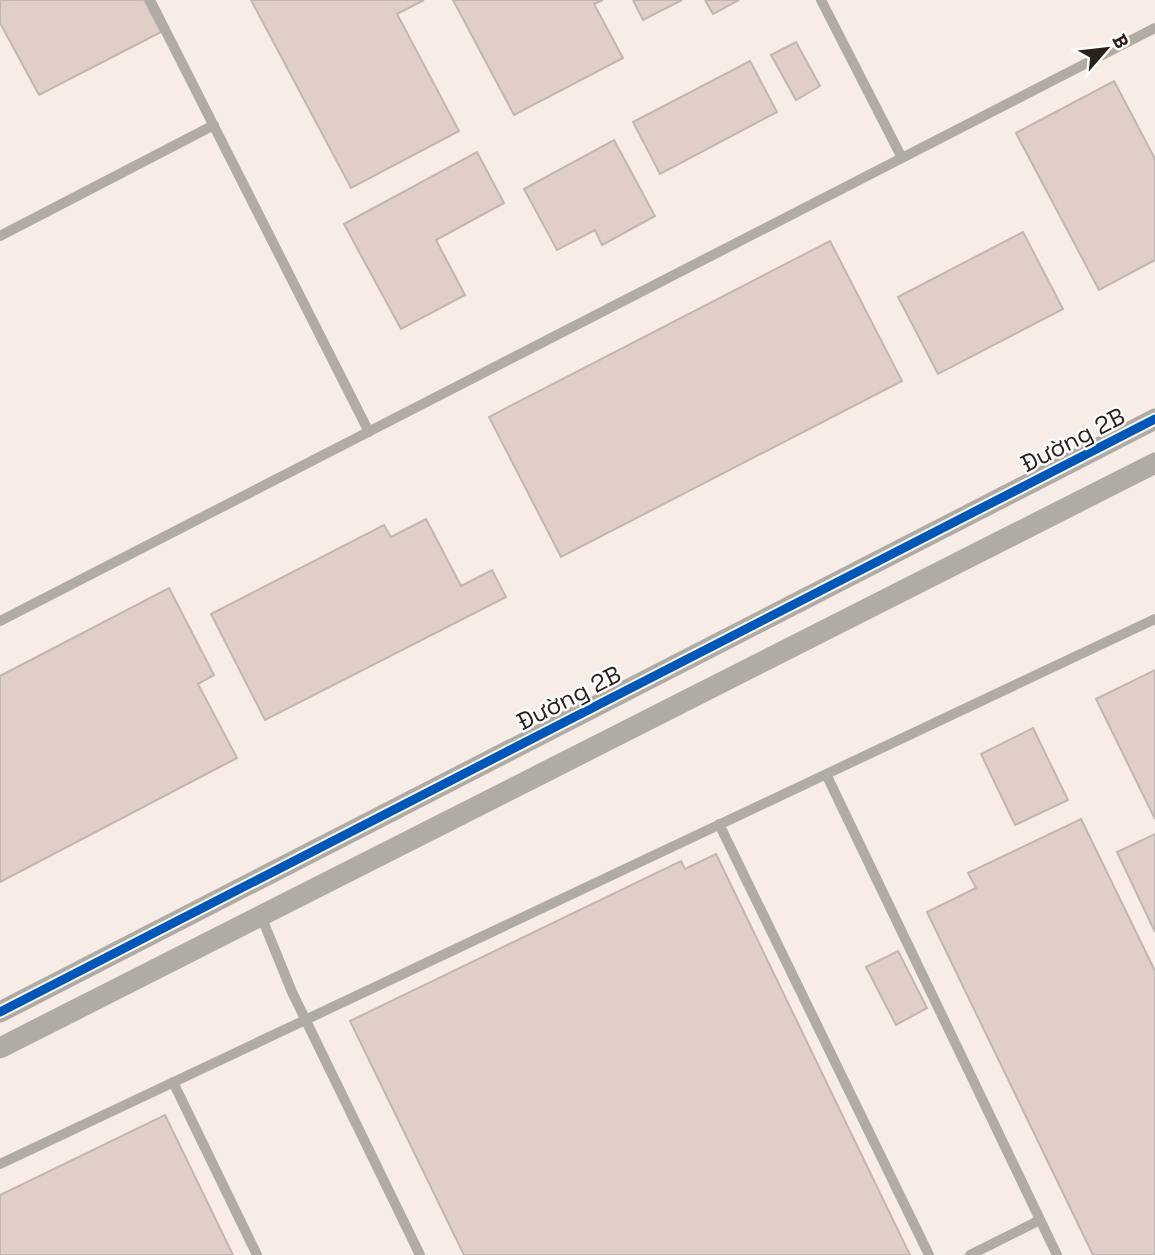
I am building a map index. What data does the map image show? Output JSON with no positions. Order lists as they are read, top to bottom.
{
  "streets": {
    "street": ["Đường 2B"]
  },
  "north": "top right"
}
